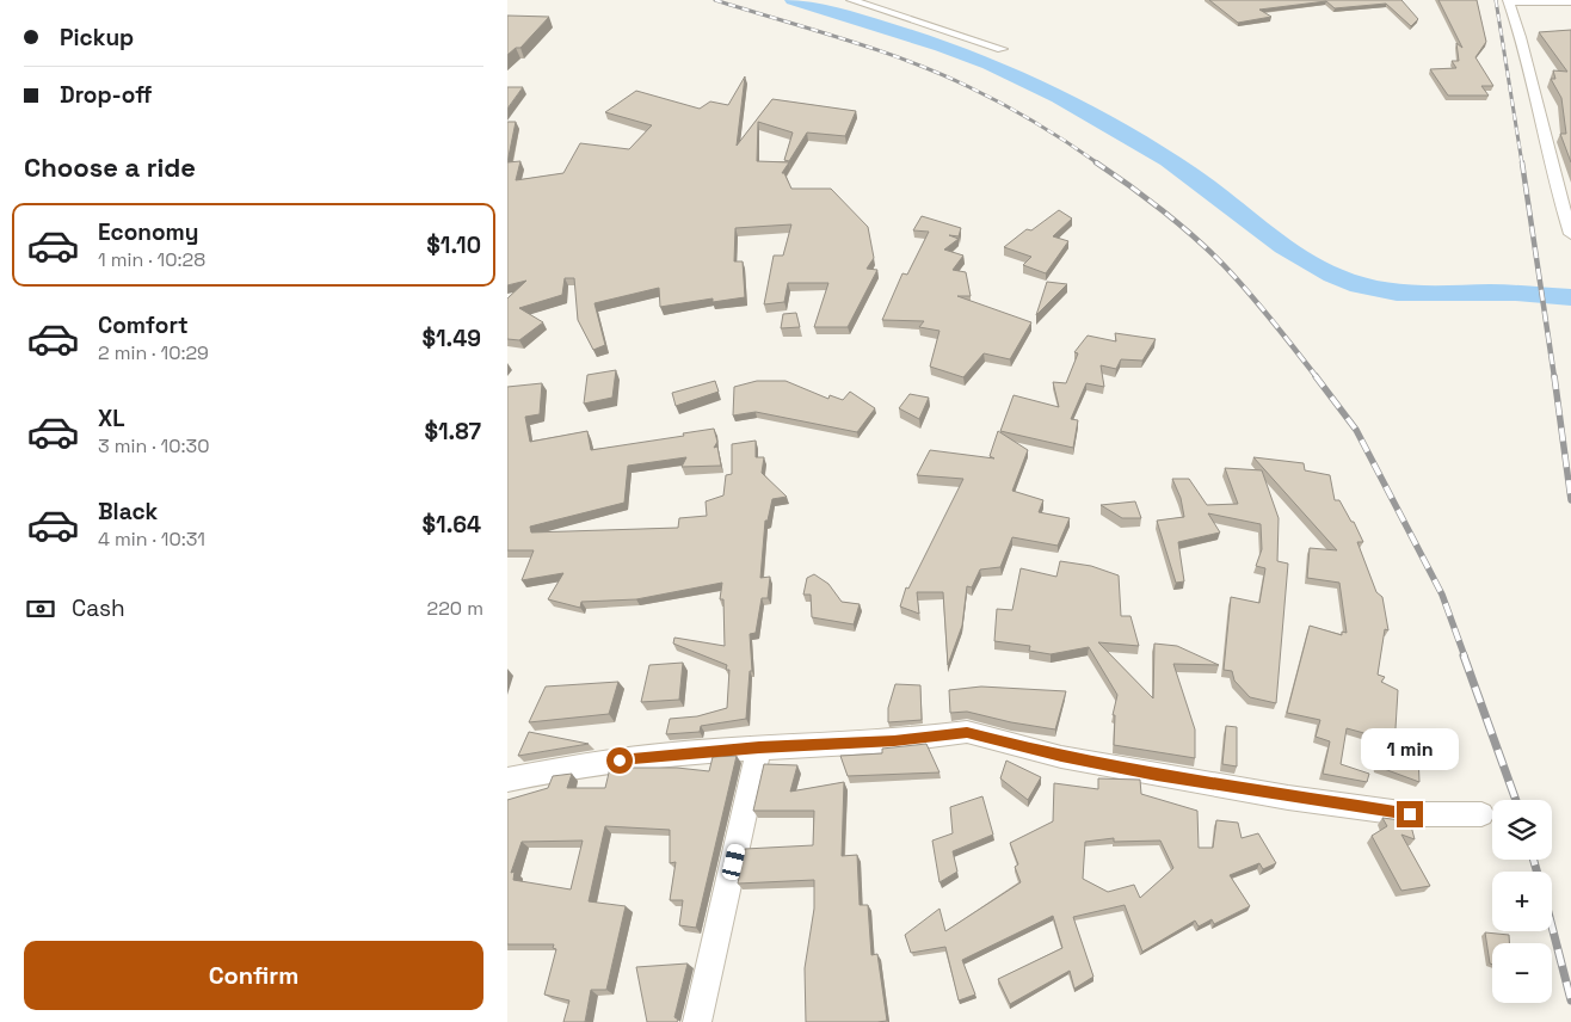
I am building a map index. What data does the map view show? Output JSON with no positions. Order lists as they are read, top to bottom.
{
  "page": {
    "banner": ["Pickup", "Drop-off"],
    "heading": "Choose a ride",
    "list": [
      {
        "name": "Economy",
        "note": "1 min · 10:28",
        "value": "$1.10"
      },
      {
        "name": "Comfort",
        "note": "2 min · 10:29",
        "value": "$1.49"
      },
      {
        "name": "XL",
        "note": "3 min · 10:30",
        "value": "$1.87"
      },
      {
        "name": "Black",
        "note": "4 min · 10:31",
        "value": "$1.64"
      }
    ],
    "pay": ["Cash", "220 m"],
    "bubble": "1 min",
    "map_buttons": ["+", "−"],
    "buttons": "Confirm"
  }
}
